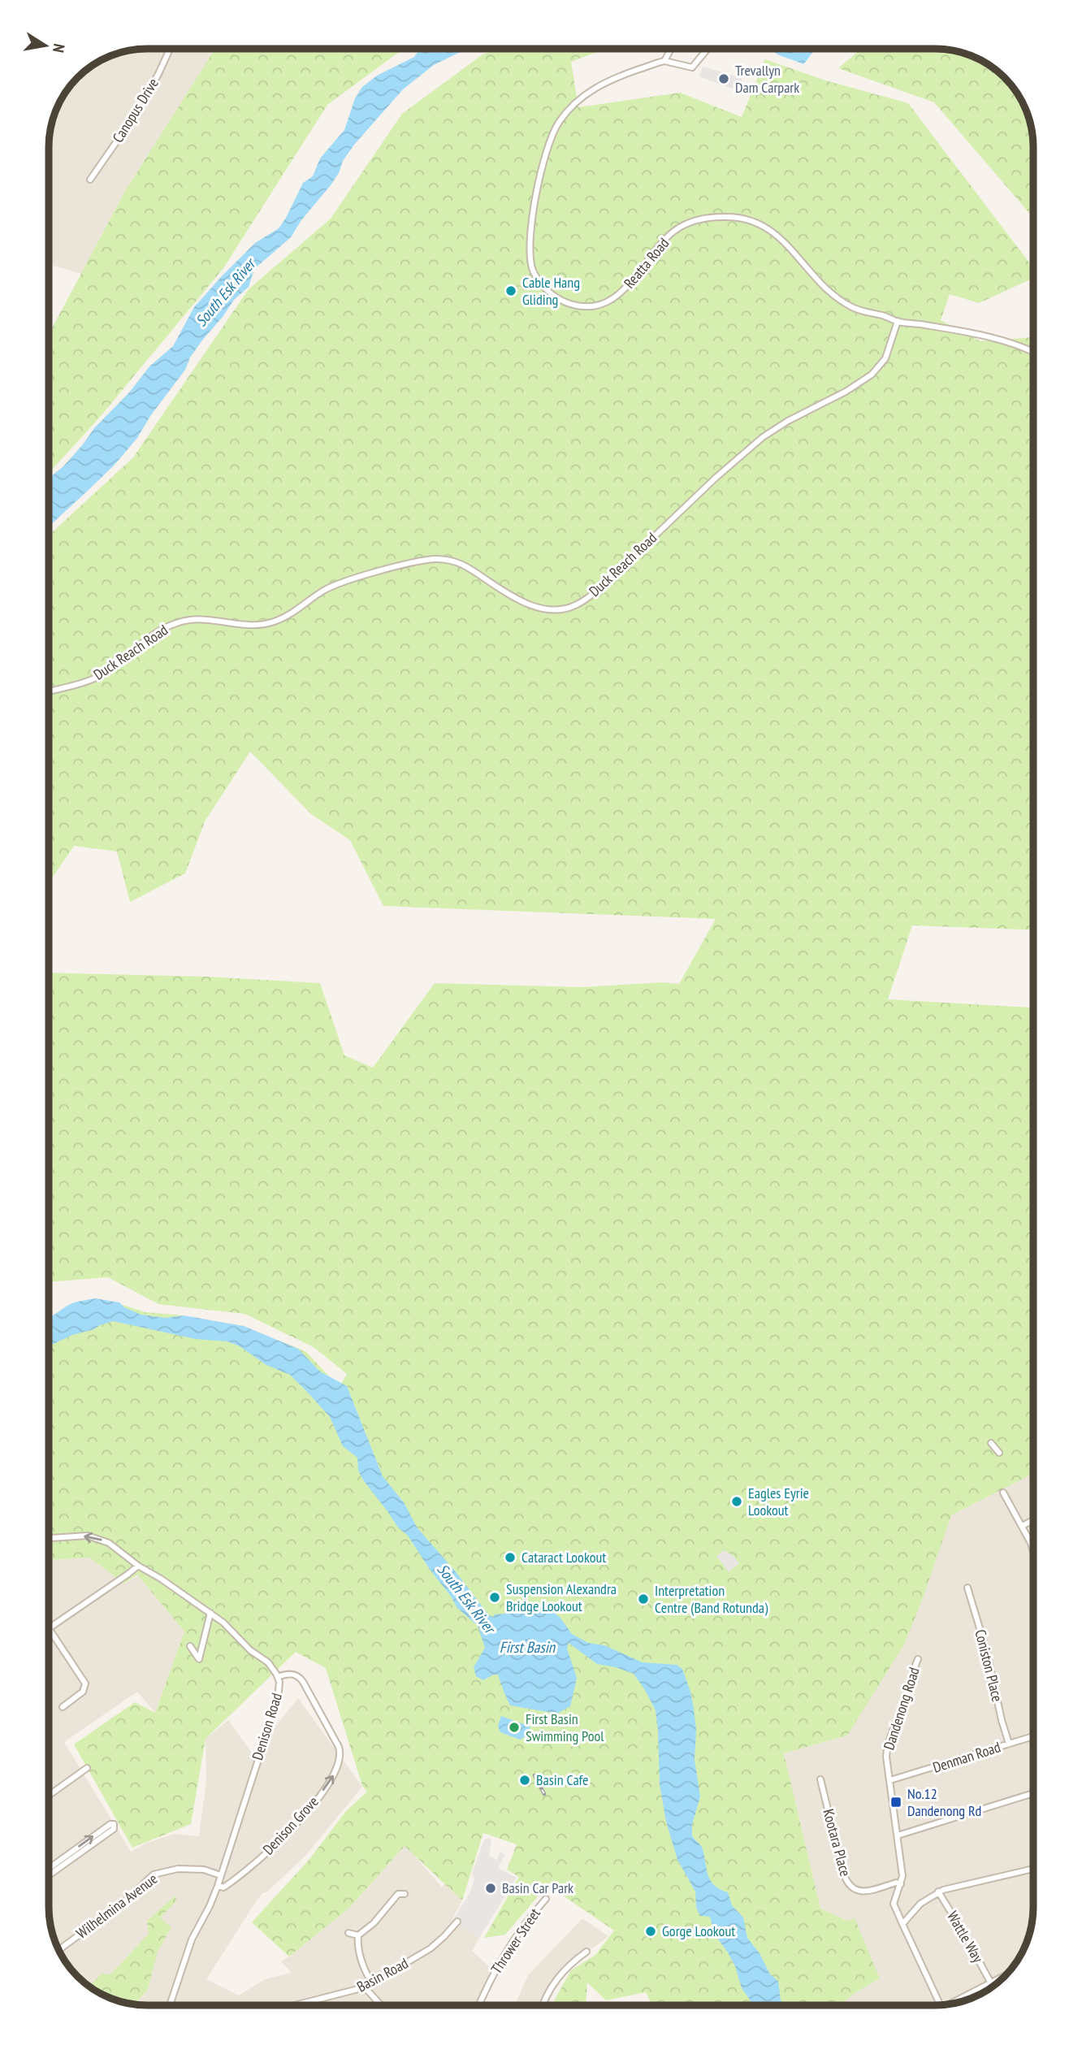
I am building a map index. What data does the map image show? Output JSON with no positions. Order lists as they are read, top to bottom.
{
  "streets": {
    "street": [
      "Canopus Drive",
      "Reatta Road",
      "Duck Reach Road",
      "Coniston Place",
      "Dandenong Road",
      "Denison Road",
      "Denman Road",
      "Denison Grove",
      "Kootara Place",
      "Wilhelmina Avenue",
      "Wattle Way",
      "Thrower Street",
      "Basin Road"
    ]
  },
  "crossings": [
    ["Reatta Road", "Duck Reach Road"],
    ["Coniston Place", "Denman Road"],
    ["Dandenong Road", "Denman Road"],
    ["Dandenong Road", "Kootara Place"],
    ["Denison Road", "Denison Grove"],
    ["Denison Road", "Wilhelmina Avenue"]
  ],
  "water": ["South Esk River", "First Basin"],
  "places": {
    "other": [
      "Trevallyn Dam Carpark",
      "Cable Hang Gliding",
      "Eagles Eyrie Lookout",
      "Cataract Lookout",
      "Suspension Alexandra Bridge Lookout",
      "Interpretation Centre (Band Rotunda)",
      "First Basin Swimming Pool",
      "Basin Cafe",
      "Basin Car Park",
      "Gorge Lookout"
    ],
    "transit": ["No.12 Dandenong Rd"]
  },
  "north": "right"
}
